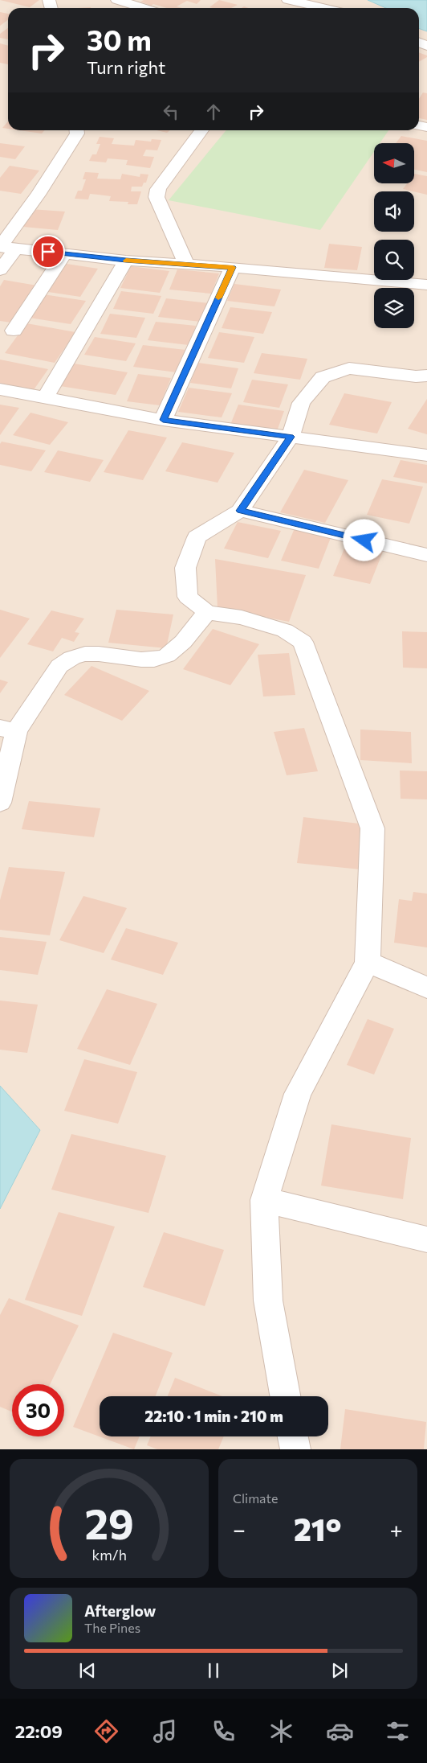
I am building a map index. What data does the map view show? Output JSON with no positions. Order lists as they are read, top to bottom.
{
  "north": "left",
  "page": {
    "turn": ["30 m", "Turn right"],
    "limit": "30",
    "trip": "22:10 · 1 min · 210 m",
    "tile": "Climate",
    "heat": ["−", "21°", "+"],
    "song": ["Afterglow", "The Pines"],
    "tabs": "22:09",
    "gauge": ["29", "km/h"]
  }
}
